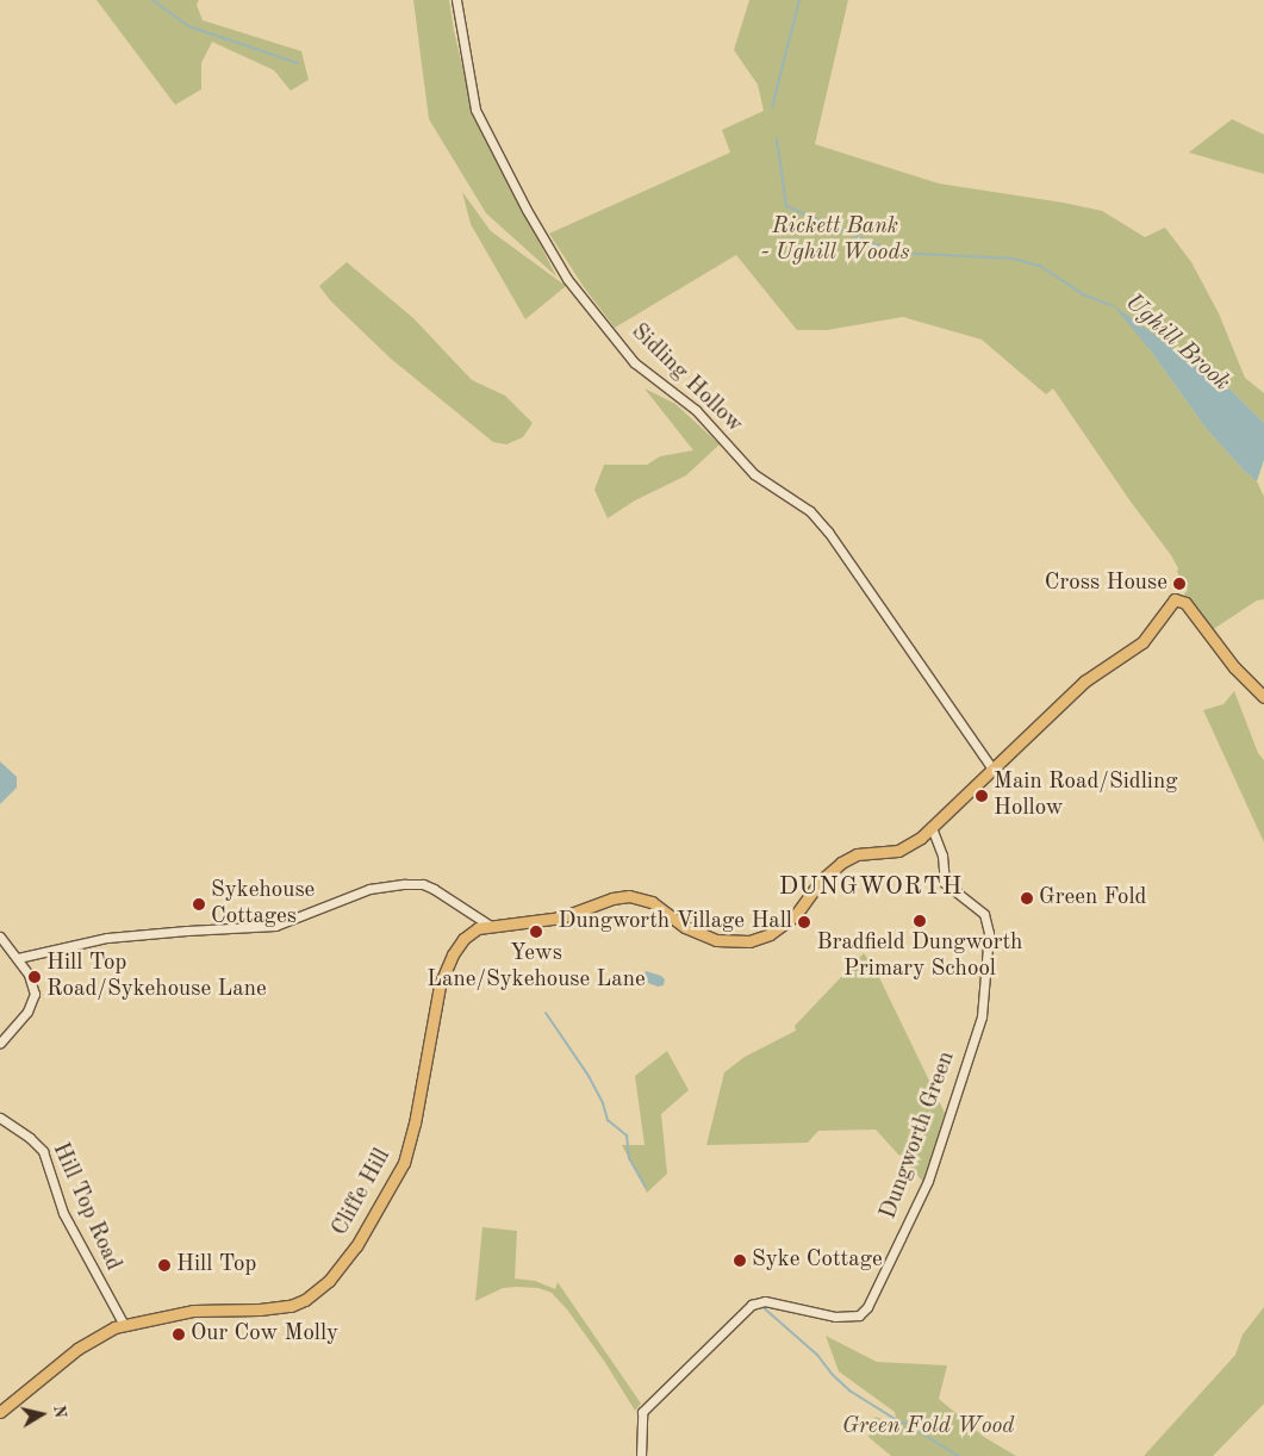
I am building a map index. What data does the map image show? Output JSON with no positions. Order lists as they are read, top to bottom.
{
  "streets": {
    "main road": ["Cliffe Hill"],
    "street": ["Sidling Hollow", "Dungworth Green", "Hill Top Road"]
  },
  "crossings": [
    ["Cliffe Hill", "Hill Top Road"]
  ],
  "districts": ["DUNGWORTH"],
  "water": ["Ughill Brook"],
  "parks": ["Rickett Bank - Ughill Woods", "Green Fold Wood"],
  "places": [
    "Cross House",
    "Main Road/Sidling Hollow",
    "Green Fold",
    "Sykehouse Cottages",
    "Bradfield Dungworth Primary School",
    "Dungworth Village Hall",
    "Yews Lane/Sykehouse Lane",
    "Hill Top Road/Sykehouse Lane",
    "Syke Cottage",
    "Hill Top",
    "Our Cow Molly"
  ],
  "north": "right"
}
